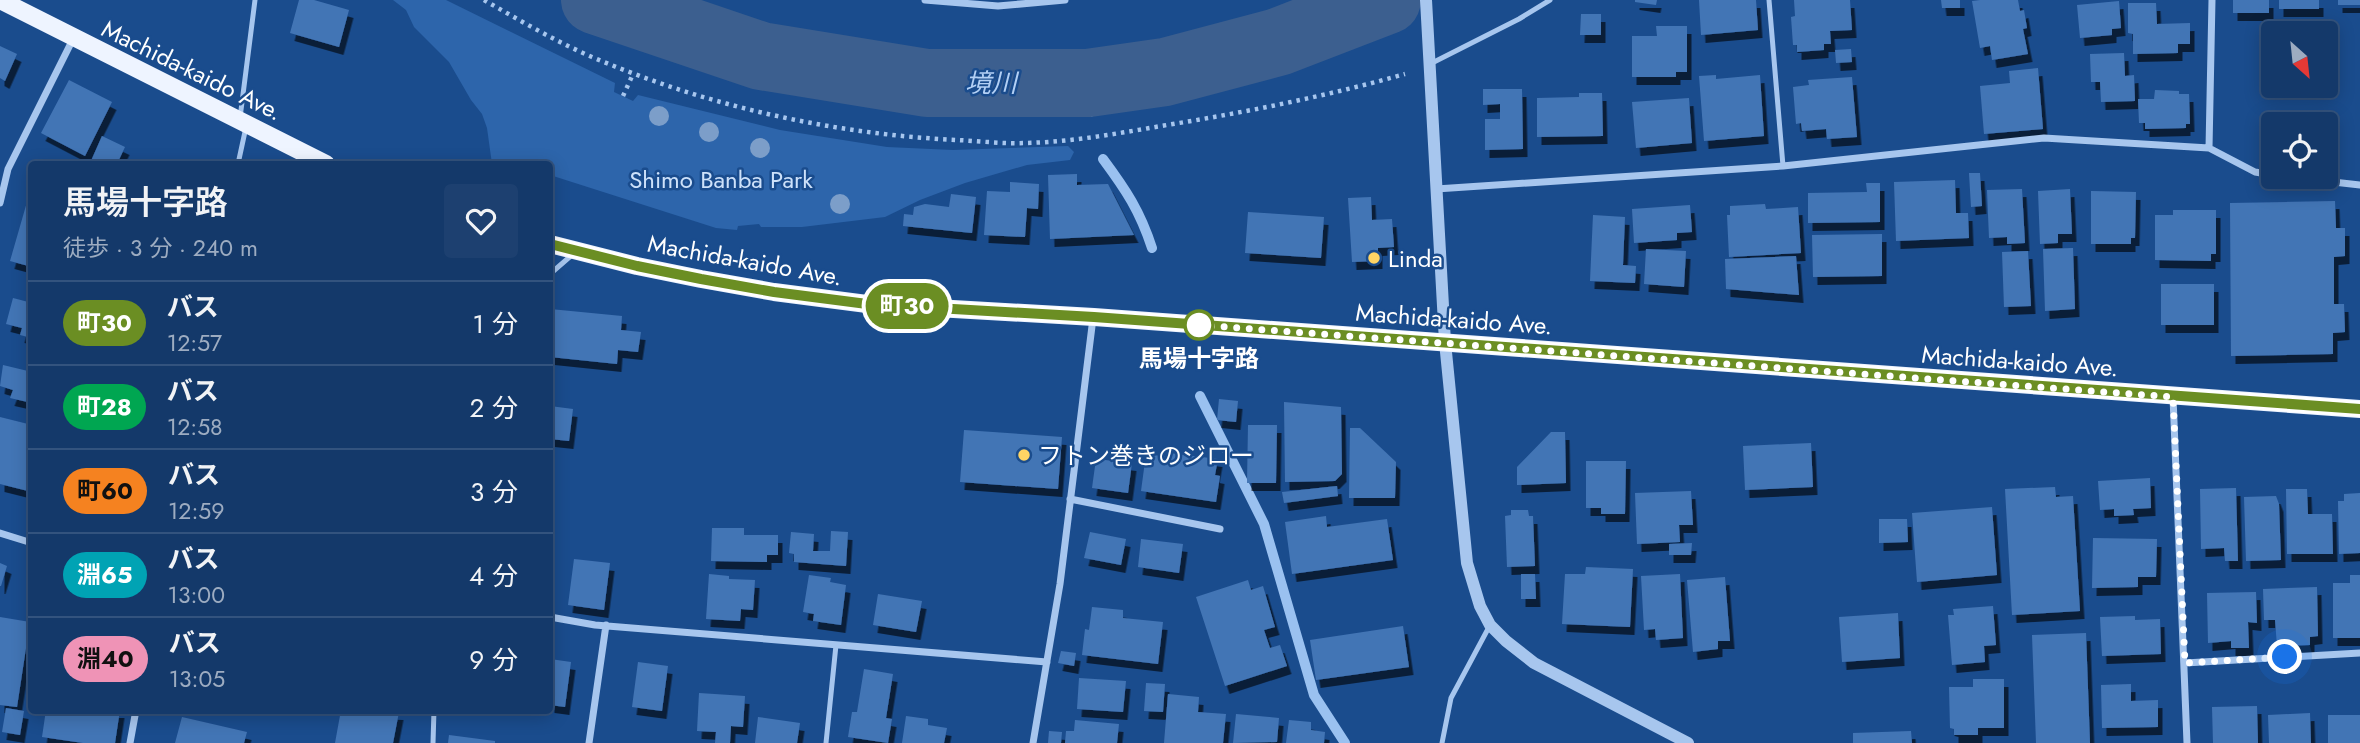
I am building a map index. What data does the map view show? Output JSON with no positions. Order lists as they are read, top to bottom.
{
  "streets": {
    "main road": ["Machida-kaido Ave."]
  },
  "water": ["境川"],
  "parks": ["Shimo Banba Park"],
  "places": ["Linda", "馬場十字路", "フトン巻きのジロー"],
  "lines": ["bus line 町30"],
  "north": "bottom right",
  "page": {
    "on_map": "町30",
    "heading": ["馬場十字路", "徒歩 · 3 分 · 240 m"],
    "list": [
      {
        "mark": "町30",
        "name": "バス",
        "note": "12:57",
        "value": "1 分"
      },
      {
        "mark": "町28",
        "name": "バス",
        "note": "12:58",
        "value": "2 分"
      },
      {
        "mark": "町60",
        "name": "バス",
        "note": "12:59",
        "value": "3 分"
      },
      {
        "mark": "淵65",
        "name": "バス",
        "note": "13:00",
        "value": "4 分"
      },
      {
        "mark": "淵40",
        "name": "バス",
        "note": "13:05",
        "value": "9 分"
      }
    ]
  }
}
